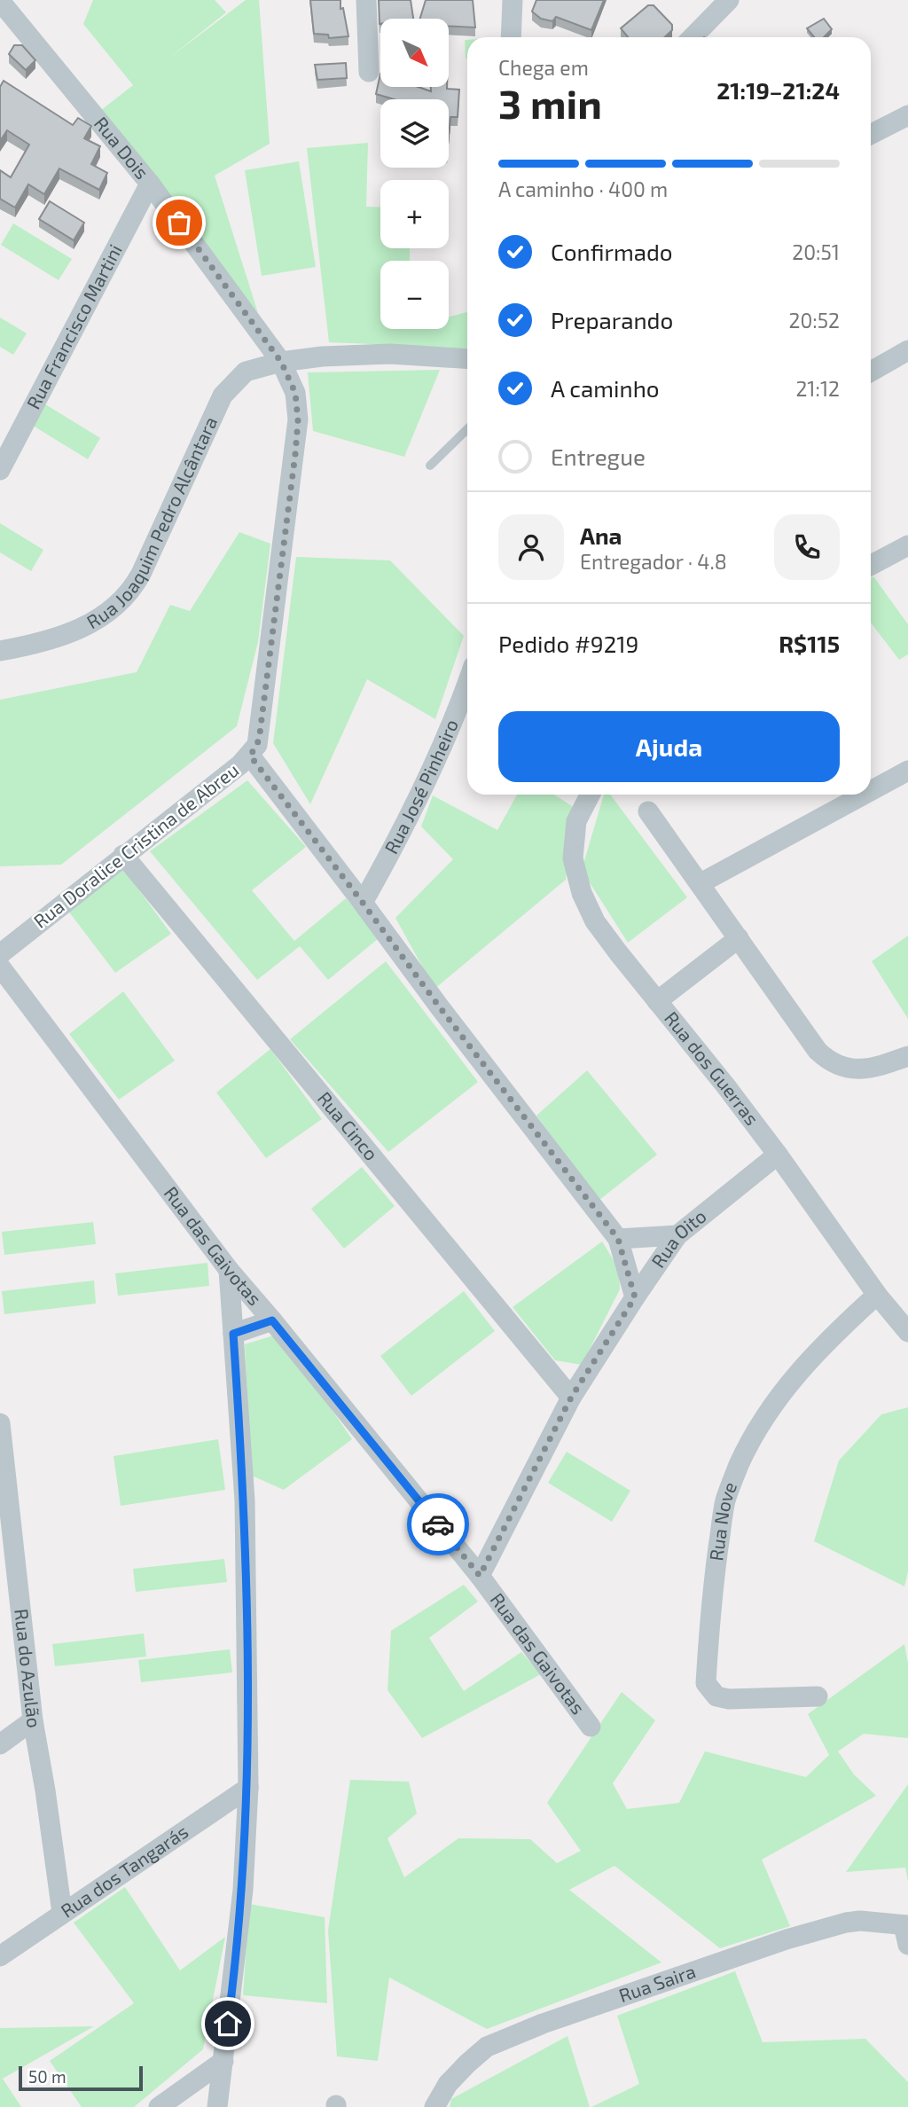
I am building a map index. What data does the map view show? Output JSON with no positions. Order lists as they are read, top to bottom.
{
  "streets": {
    "street": [
      "Rua Dois",
      "Rua Francisco Martini",
      "Rua Joaquim Pedro Alcântara",
      "Rua José Pinheiro",
      "Rua Doralice Cristina de Abreu",
      "Rua dos Guerras",
      "Rua Cinco",
      "Rua Oito",
      "Rua das Gaivotas",
      "Rua Nove",
      "Rua do Azulão",
      "Rua dos Tangarás",
      "Rua Saira"
    ]
  },
  "crossings": [
    ["Rua Dois", "Rua Francisco Martini"],
    ["Rua Dois", "Rua Joaquim Pedro Alcântara"],
    ["Rua Dois", "Rua Doralice Cristina de Abreu"],
    ["Rua Joaquim Pedro Alcântara", "Rua Doralice Cristina de Abreu"],
    ["Rua Doralice Cristina de Abreu", "Rua Cinco"],
    ["Rua dos Guerras", "Rua Oito"],
    ["Rua dos Guerras", "Rua Nove"],
    ["Rua Cinco", "Rua Oito"],
    ["Rua Oito", "Rua das Gaivotas"],
    ["Rua do Azulão", "Rua dos Tangarás"]
  ],
  "scale_bar": "50 m",
  "north": "bottom right",
  "page": {
    "map_buttons": ["+", "−"],
    "heading": ["3 min", "Chega em", "21:19–21:24"],
    "panel": [
      "Ana",
      "Entregador · 4.8",
      "Pedido #9219",
      "R$115"
    ],
    "bar": "A caminho · 400 m",
    "list": [
      ["Confirmado", "20:51"],
      ["Preparando", "20:52"],
      ["A caminho", "21:12"],
      "Entregue"
    ],
    "buttons": "Ajuda",
    "scale": "50 m"
  }
}
